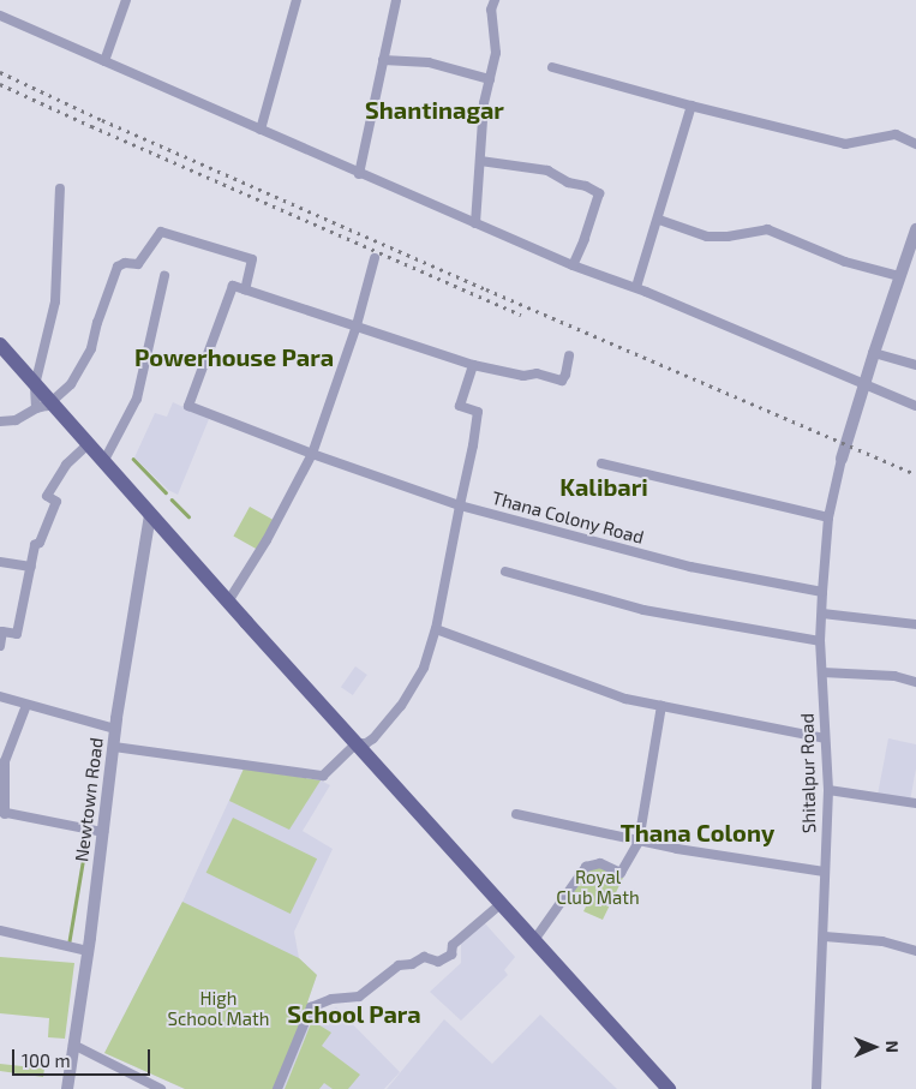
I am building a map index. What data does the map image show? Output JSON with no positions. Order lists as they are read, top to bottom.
{
  "streets": {
    "street": ["Thana Colony Road", "Shitalpur Road", "Newtown Road"]
  },
  "crossings": [
    ["Thana Colony Road", "Shitalpur Road"]
  ],
  "districts": [
    "Shantinagar",
    "Powerhouse Para",
    "Kalibari",
    "Thana Colony",
    "School Para"
  ],
  "parks": ["Royal Club Math", "High School Math"],
  "scale_bar": "100 m",
  "north": "right"
}
